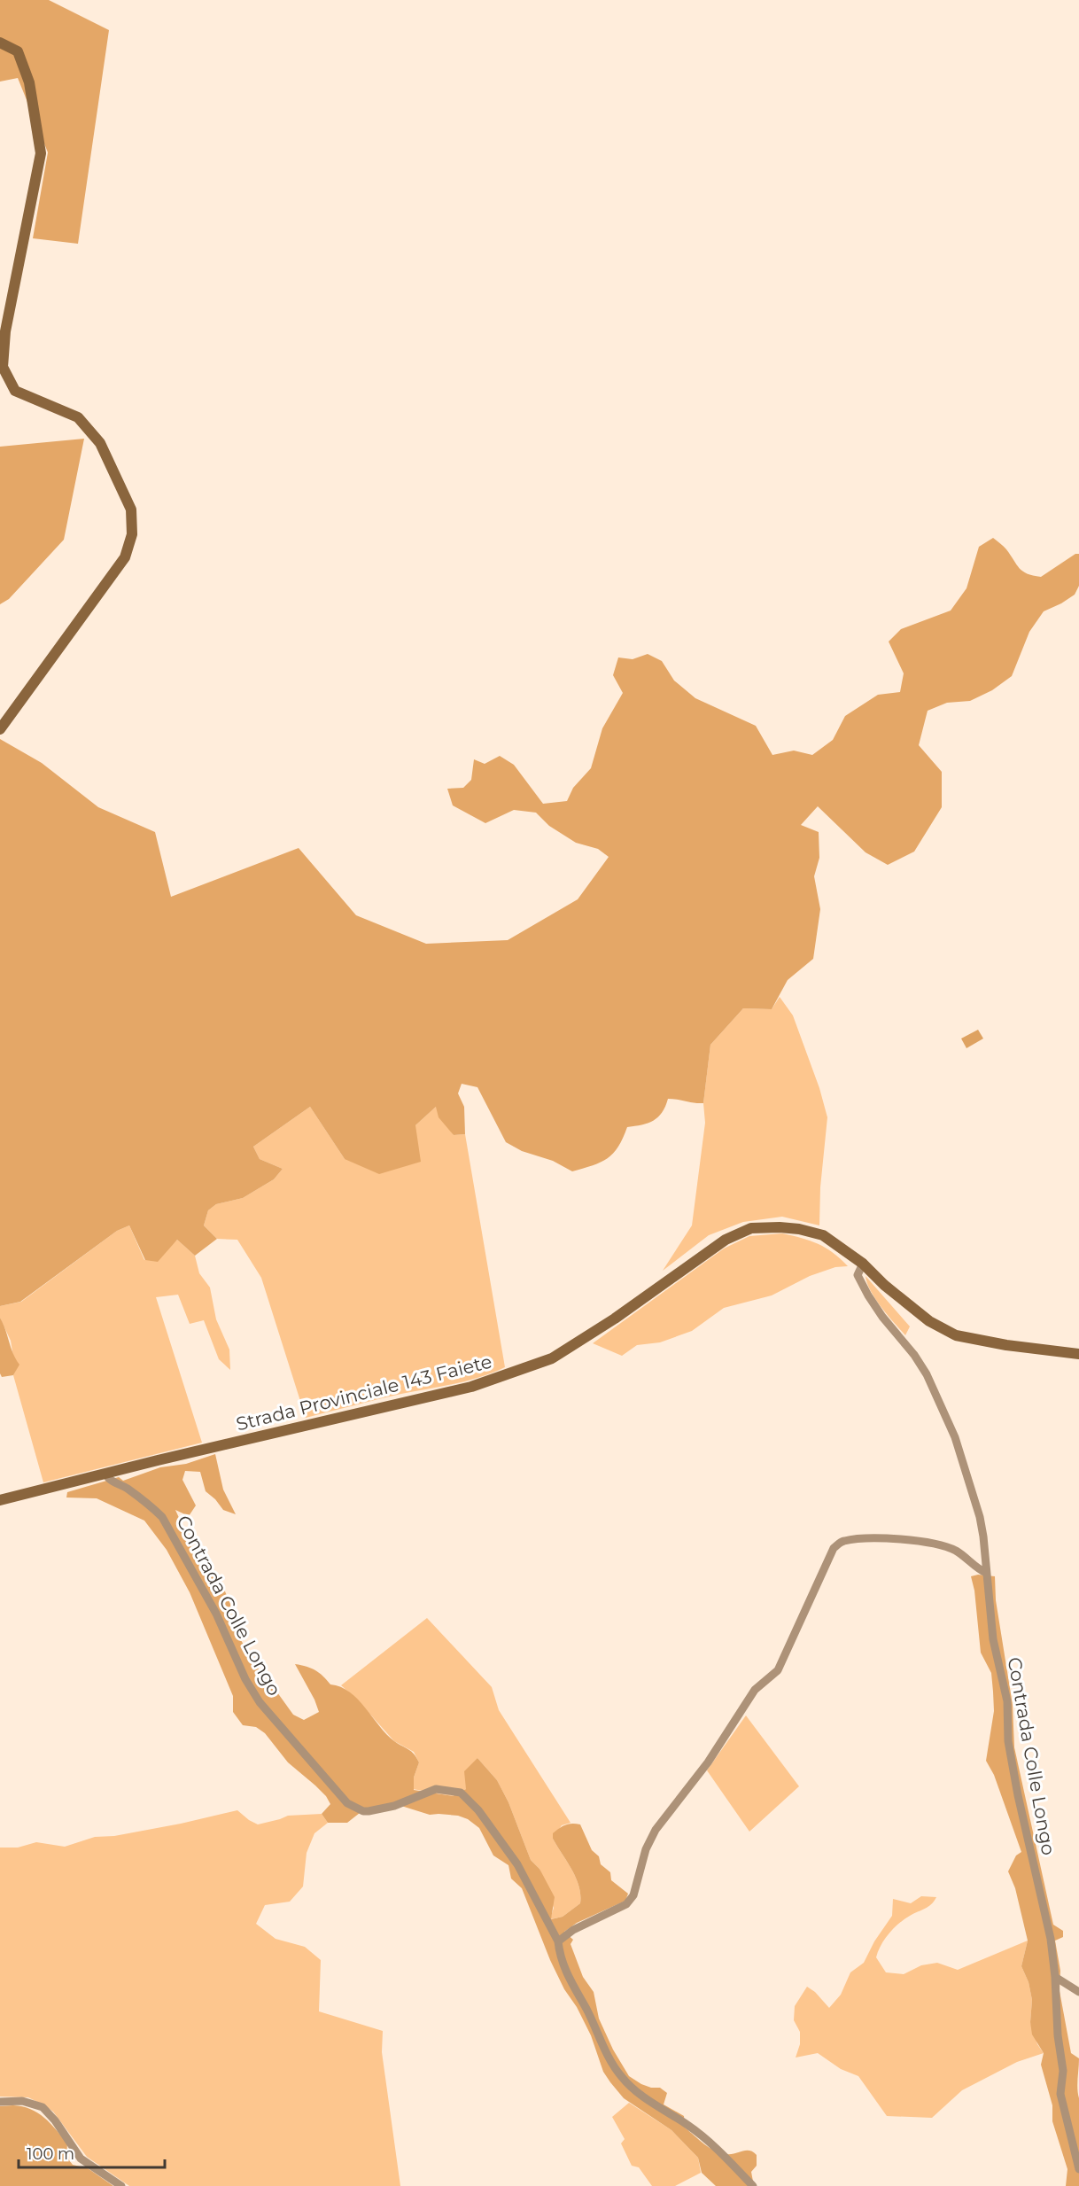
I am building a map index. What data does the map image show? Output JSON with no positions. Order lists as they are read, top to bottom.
{
  "streets": {
    "main road": ["Strada Provinciale 143 Faiete"],
    "street": ["Contrada Colle Longo"]
  },
  "crossings": [
    ["Strada Provinciale 143 Faiete", "Contrada Colle Longo"]
  ],
  "scale_bar": "100 m"
}
